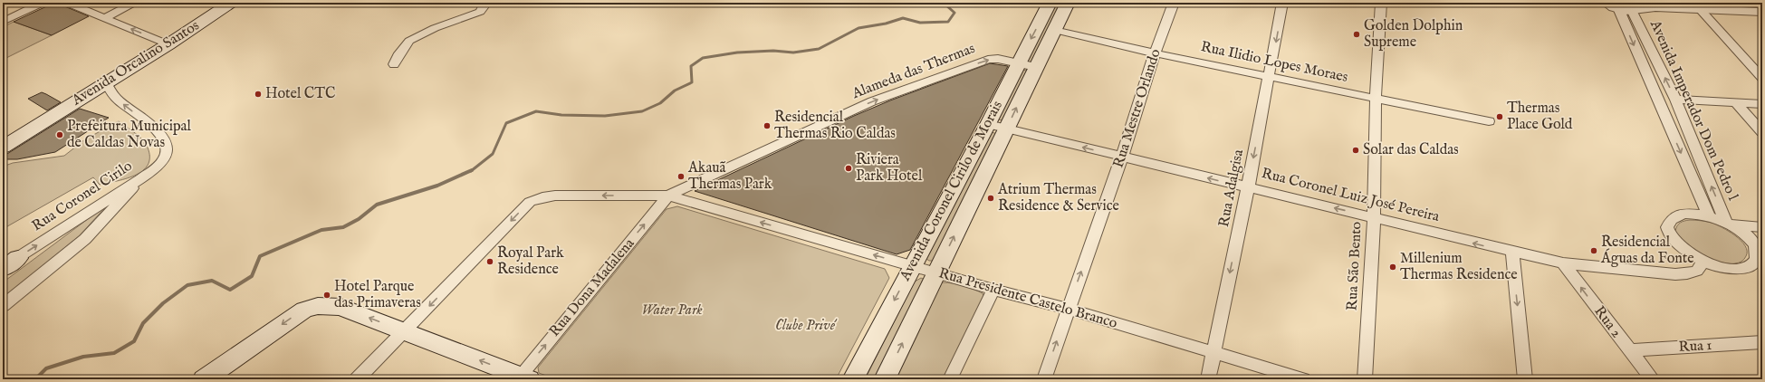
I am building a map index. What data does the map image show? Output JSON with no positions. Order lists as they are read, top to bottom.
{
  "streets": {
    "main road": ["Avenida Orcalino Santos", "Avenida Coronel Cirilo de Morais"],
    "street": [
      "Rua Ilidio Lopes Moraes",
      "Alameda das Thermas",
      "Rua Mestre Orlando",
      "Avenida Imperador Dom Pedro l",
      "Rua Adalgisa",
      "Rua Coronel Luiz José Pereira",
      "Rua Coronel Cirilo",
      "Rua São Bento",
      "Rua Dona Madalena",
      "Rua Presidente Castelo Branco",
      "Rua 2",
      "Rua 1"
    ]
  },
  "crossings": [
    ["Rua Ilidio Lopes Moraes", "Rua Mestre Orlando"],
    ["Rua Ilidio Lopes Moraes", "Rua Adalgisa"],
    ["Rua Ilidio Lopes Moraes", "Avenida Coronel Cirilo de Morais"],
    ["Rua Ilidio Lopes Moraes", "Rua São Bento"],
    ["Avenida Orcalino Santos", "Rua Coronel Cirilo"],
    ["Alameda das Thermas", "Avenida Coronel Cirilo de Morais"],
    ["Alameda das Thermas", "Rua Dona Madalena"],
    ["Alameda das Thermas", "Rua Presidente Castelo Branco"],
    ["Rua Mestre Orlando", "Rua Coronel Luiz José Pereira"],
    ["Rua Mestre Orlando", "Rua Presidente Castelo Branco"],
    ["Rua Adalgisa", "Rua Coronel Luiz José Pereira"],
    ["Rua Adalgisa", "Rua Presidente Castelo Branco"],
    ["Avenida Coronel Cirilo de Morais", "Rua Coronel Luiz José Pereira"],
    ["Avenida Coronel Cirilo de Morais", "Rua Presidente Castelo Branco"],
    ["Rua Coronel Luiz José Pereira", "Rua São Bento"],
    ["Rua Coronel Luiz José Pereira", "Rua 2"],
    ["Rua Dona Madalena", "Rua Presidente Castelo Branco"],
    ["Rua 2", "Rua 1"]
  ],
  "one_way": [
    "Alameda das Thermas",
    "Rua Mestre Orlando",
    "Rua Adalgisa",
    "Rua Coronel Luiz José Pereira",
    "Rua Dona Madalena",
    "Rua Presidente Castelo Branco",
    "Rua 2"
  ],
  "parks": ["Water Park", "Clube Privé"],
  "places": [
    "Golden Dolphin Supreme",
    "Hotel CTC",
    "Thermas Place Gold",
    "Residencial Thermas Rio Caldas",
    "Prefeitura Municipal de Caldas Novas",
    "Solar das Caldas",
    "Riviera Park Hotel",
    "Akauã Thermas Park",
    "Atrium Thermas Residence & Service",
    "Residencial Águas da Fonte",
    "Royal Park Residence",
    "Millenium Thermas Residence",
    "Hotel Parque das Primaveras"
  ]
}
